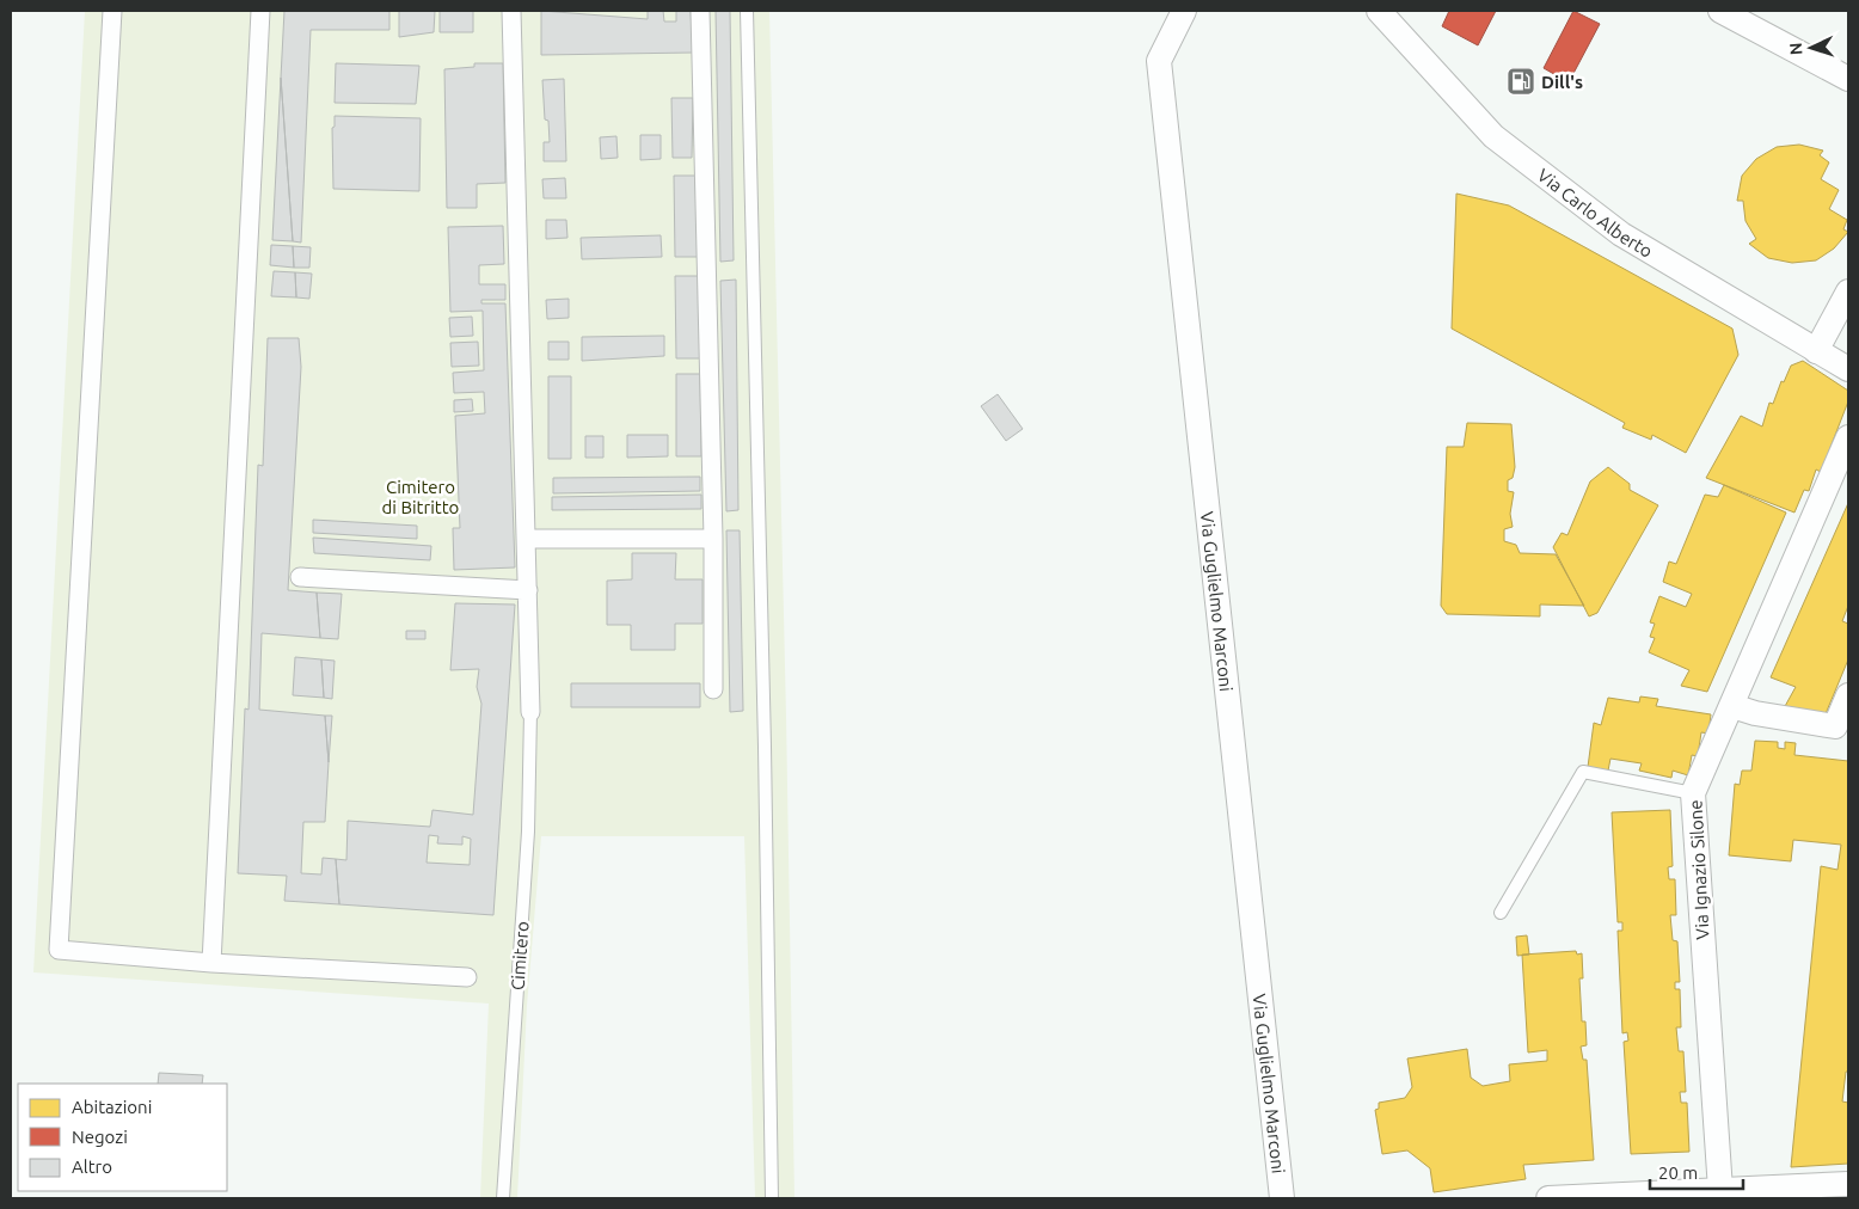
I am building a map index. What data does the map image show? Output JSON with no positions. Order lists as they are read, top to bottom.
{
  "streets": {
    "street": ["Via Carlo Alberto", "Via Guglielmo Marconi", "Via Ignazio Silone"],
    "lane": ["Cimitero"]
  },
  "parks": ["Cimitero di Bitritto"],
  "places": {
    "fuel station": ["Dill's"]
  },
  "legend": ["Abitazioni", "Negozi", "Altro"],
  "scale_bar": "20 m",
  "north": "left"
}
